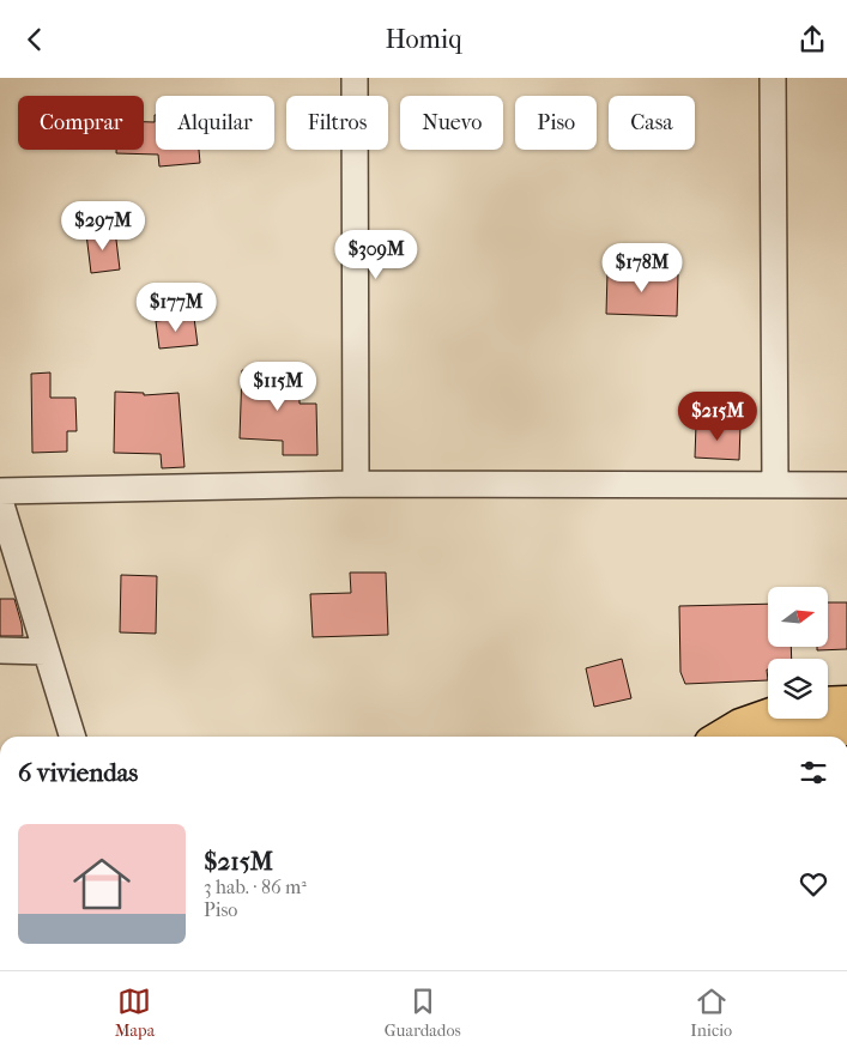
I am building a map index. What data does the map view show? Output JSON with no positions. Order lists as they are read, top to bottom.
{
  "north": "right",
  "page": {
    "header": "Homiq",
    "chip": [
      "Comprar",
      "Alquilar",
      "Filtros",
      "Nuevo",
      "Piso",
      "Casa"
    ],
    "price": [
      "$297M",
      "$309M",
      "$178M",
      "$177M",
      "$115M",
      "$215M"
    ],
    "heading": "6 viviendas",
    "list": [
      {
        "name": "$215M",
        "note": "3 hab. · 86 m² · Piso"
      }
    ],
    "tabs": ["Mapa", "Guardados", "Inicio"]
  }
}
